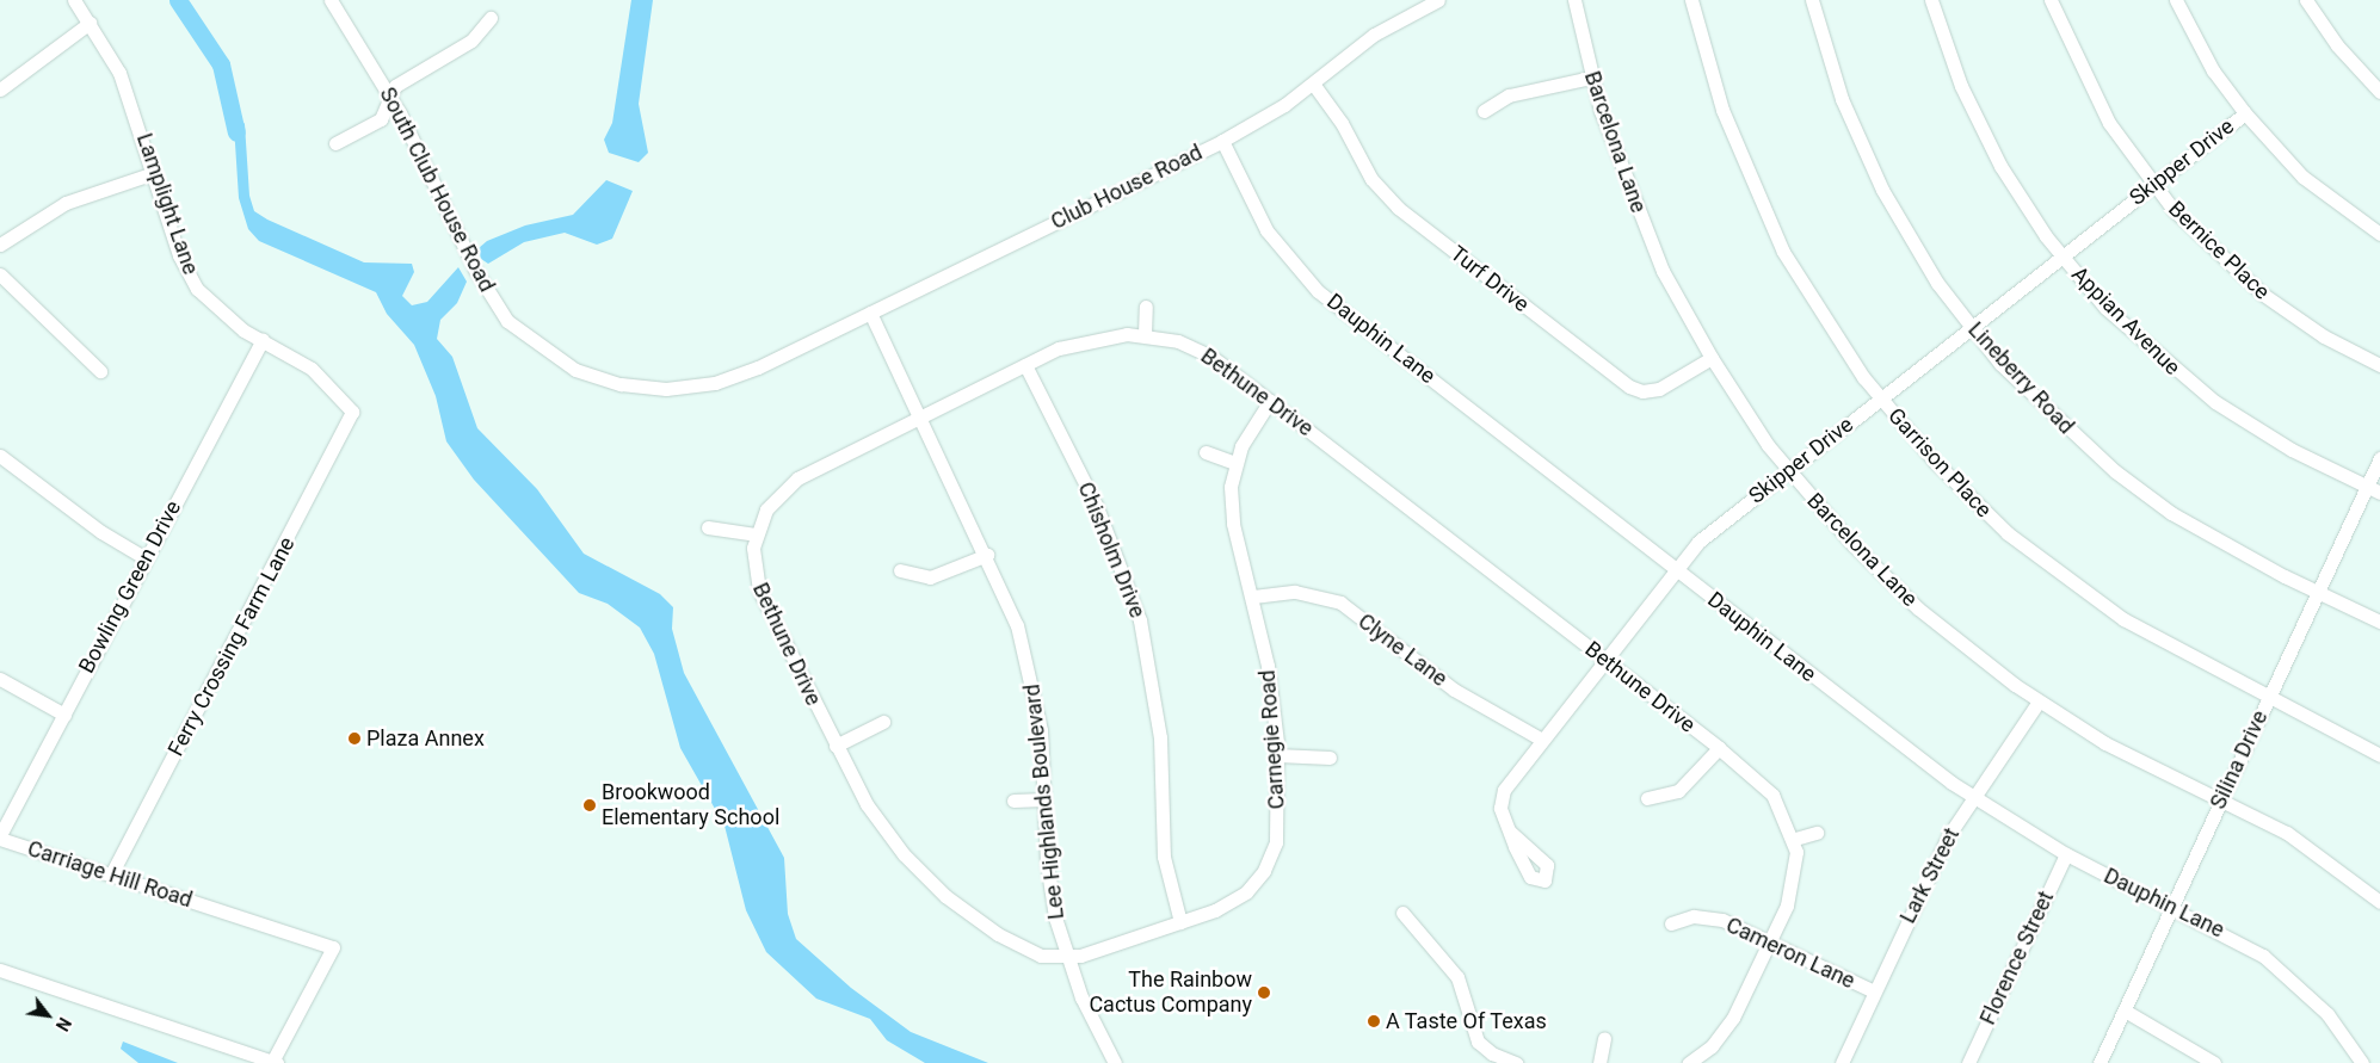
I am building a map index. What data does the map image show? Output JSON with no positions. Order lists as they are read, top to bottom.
{
  "streets": {
    "street": [
      "Barcelona Lane",
      "Skipper Drive",
      "Club House Road",
      "South Club House Road",
      "Lamplight Lane",
      "Bernice Place",
      "Turf Drive",
      "Appian Avenue",
      "Dauphin Lane",
      "Lineberry Road",
      "Bethune Drive",
      "Garrison Place",
      "Chisholm Drive",
      "Bowling Green Drive",
      "Ferry Crossing Farm Lane",
      "Clyne Lane",
      "Carnegie Road",
      "Silina Drive",
      "Lee Highlands Boulevard",
      "Carriage Hill Road",
      "Lark Street",
      "Cameron Lane",
      "Florence Street"
    ]
  },
  "crossings": [
    ["Barcelona Lane", "Skipper Drive"],
    ["Barcelona Lane", "Turf Drive"],
    ["Barcelona Lane", "Silina Drive"],
    ["Barcelona Lane", "Lark Street"],
    ["Skipper Drive", "Bernice Place"],
    ["Skipper Drive", "Appian Avenue"],
    ["Skipper Drive", "Dauphin Lane"],
    ["Skipper Drive", "Lineberry Road"],
    ["Skipper Drive", "Bethune Drive"],
    ["Skipper Drive", "Garrison Place"],
    ["Skipper Drive", "Clyne Lane"],
    ["Club House Road", "South Club House Road"],
    ["Club House Road", "Turf Drive"],
    ["Club House Road", "Dauphin Lane"],
    ["Club House Road", "Lee Highlands Boulevard"],
    ["Lamplight Lane", "Bowling Green Drive"],
    ["Lamplight Lane", "Ferry Crossing Farm Lane"],
    ["Appian Avenue", "Silina Drive"],
    ["Dauphin Lane", "Silina Drive"],
    ["Dauphin Lane", "Lark Street"],
    ["Dauphin Lane", "Florence Street"],
    ["Lineberry Road", "Silina Drive"],
    ["Bethune Drive", "Chisholm Drive"],
    ["Bethune Drive", "Carnegie Road"],
    ["Bethune Drive", "Lee Highlands Boulevard"],
    ["Garrison Place", "Silina Drive"],
    ["Chisholm Drive", "Carnegie Road"],
    ["Bowling Green Drive", "Carriage Hill Road"],
    ["Ferry Crossing Farm Lane", "Carriage Hill Road"],
    ["Clyne Lane", "Carnegie Road"],
    ["Carnegie Road", "Lee Highlands Boulevard"],
    ["Lark Street", "Cameron Lane"]
  ],
  "places": [
    "Plaza Annex",
    "Brookwood Elementary School",
    "The Rainbow Cactus Company",
    "A Taste Of Texas"
  ],
  "north": "bottom right"
}
